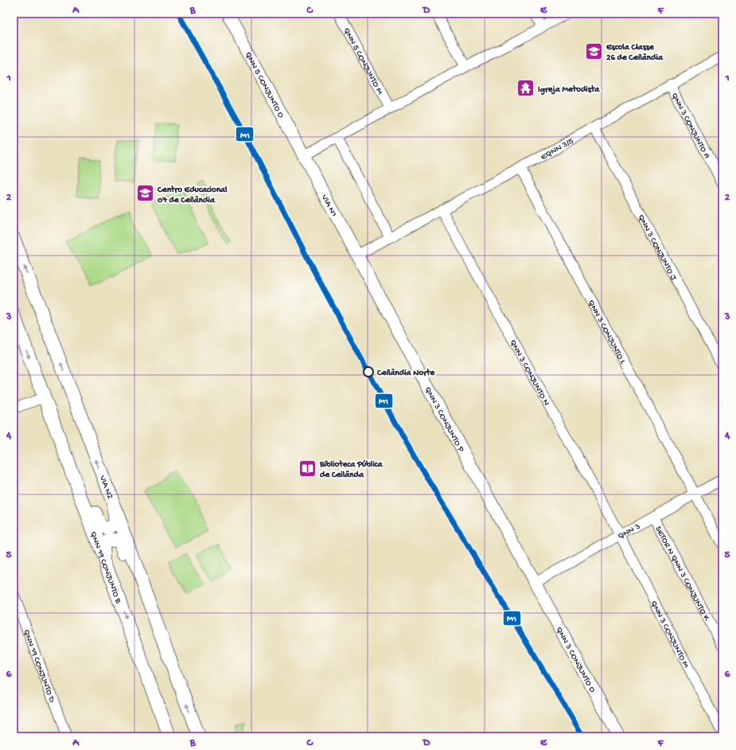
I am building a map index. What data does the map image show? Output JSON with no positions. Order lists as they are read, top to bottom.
{
  "streets": {
    "main road": ["VIA N2", "QNN 19 CONJUNTO B"],
    "street": [
      "QNN 5 CONJUNTO M",
      "QNN 5 CONJUNTO O",
      "QNN 3 CONJUNTO H",
      "EQNN 3/5",
      "VIA N1",
      "QNN 3 CONJUNTO J",
      "QNN 3 CONJUNTO L",
      "QNN 3 CONJUNTO N",
      "QNN 3 CONJUNTO P",
      "QNN 3",
      "SETOR N QNN 3 CONJUNTO K",
      "QNN 3 CONJUNTO M",
      "QNN 3 CONJUNTO O",
      "QNN 19 CONJUNTO D"
    ]
  },
  "crossings": [
    ["QNN 5 CONJUNTO O", "VIA N1"],
    ["QNN 3 CONJUNTO H", "EQNN 3/5"],
    ["EQNN 3/5", "VIA N1"],
    ["EQNN 3/5", "QNN 3 CONJUNTO J"],
    ["EQNN 3/5", "QNN 3 CONJUNTO L"],
    ["EQNN 3/5", "QNN 3 CONJUNTO N"],
    ["EQNN 3/5", "QNN 3 CONJUNTO P"],
    ["VIA N1", "QNN 3 CONJUNTO P"],
    ["QNN 3 CONJUNTO L", "QNN 3"],
    ["QNN 3 CONJUNTO N", "QNN 3"],
    ["QNN 3 CONJUNTO N", "QNN 3 CONJUNTO M"],
    ["QNN 3 CONJUNTO P", "QNN 3"],
    ["QNN 3 CONJUNTO P", "QNN 3 CONJUNTO O"],
    ["QNN 3", "SETOR N QNN 3 CONJUNTO K"],
    ["QNN 3", "QNN 3 CONJUNTO M"],
    ["QNN 3", "QNN 3 CONJUNTO O"]
  ],
  "one_way": ["VIA N2", "QNN 19 CONJUNTO B"],
  "places": {
    "school or university": ["Escola Classe 26 de Ceilândia", "Centro Educacional 07 de Ceilândia"],
    "temple": ["Igreja Metodista"],
    "other": ["Ceilândia Norte"],
    "library": ["Biblioteca Pública de Ceilânda"]
  },
  "lines": ["transit line M1"],
  "grid": {
    "columns": [
      "A",
      "B",
      "C",
      "D",
      "E",
      "F"
    ],
    "rows": [
      "1",
      "2",
      "3",
      "4",
      "5",
      "6"
    ]
  }
}
